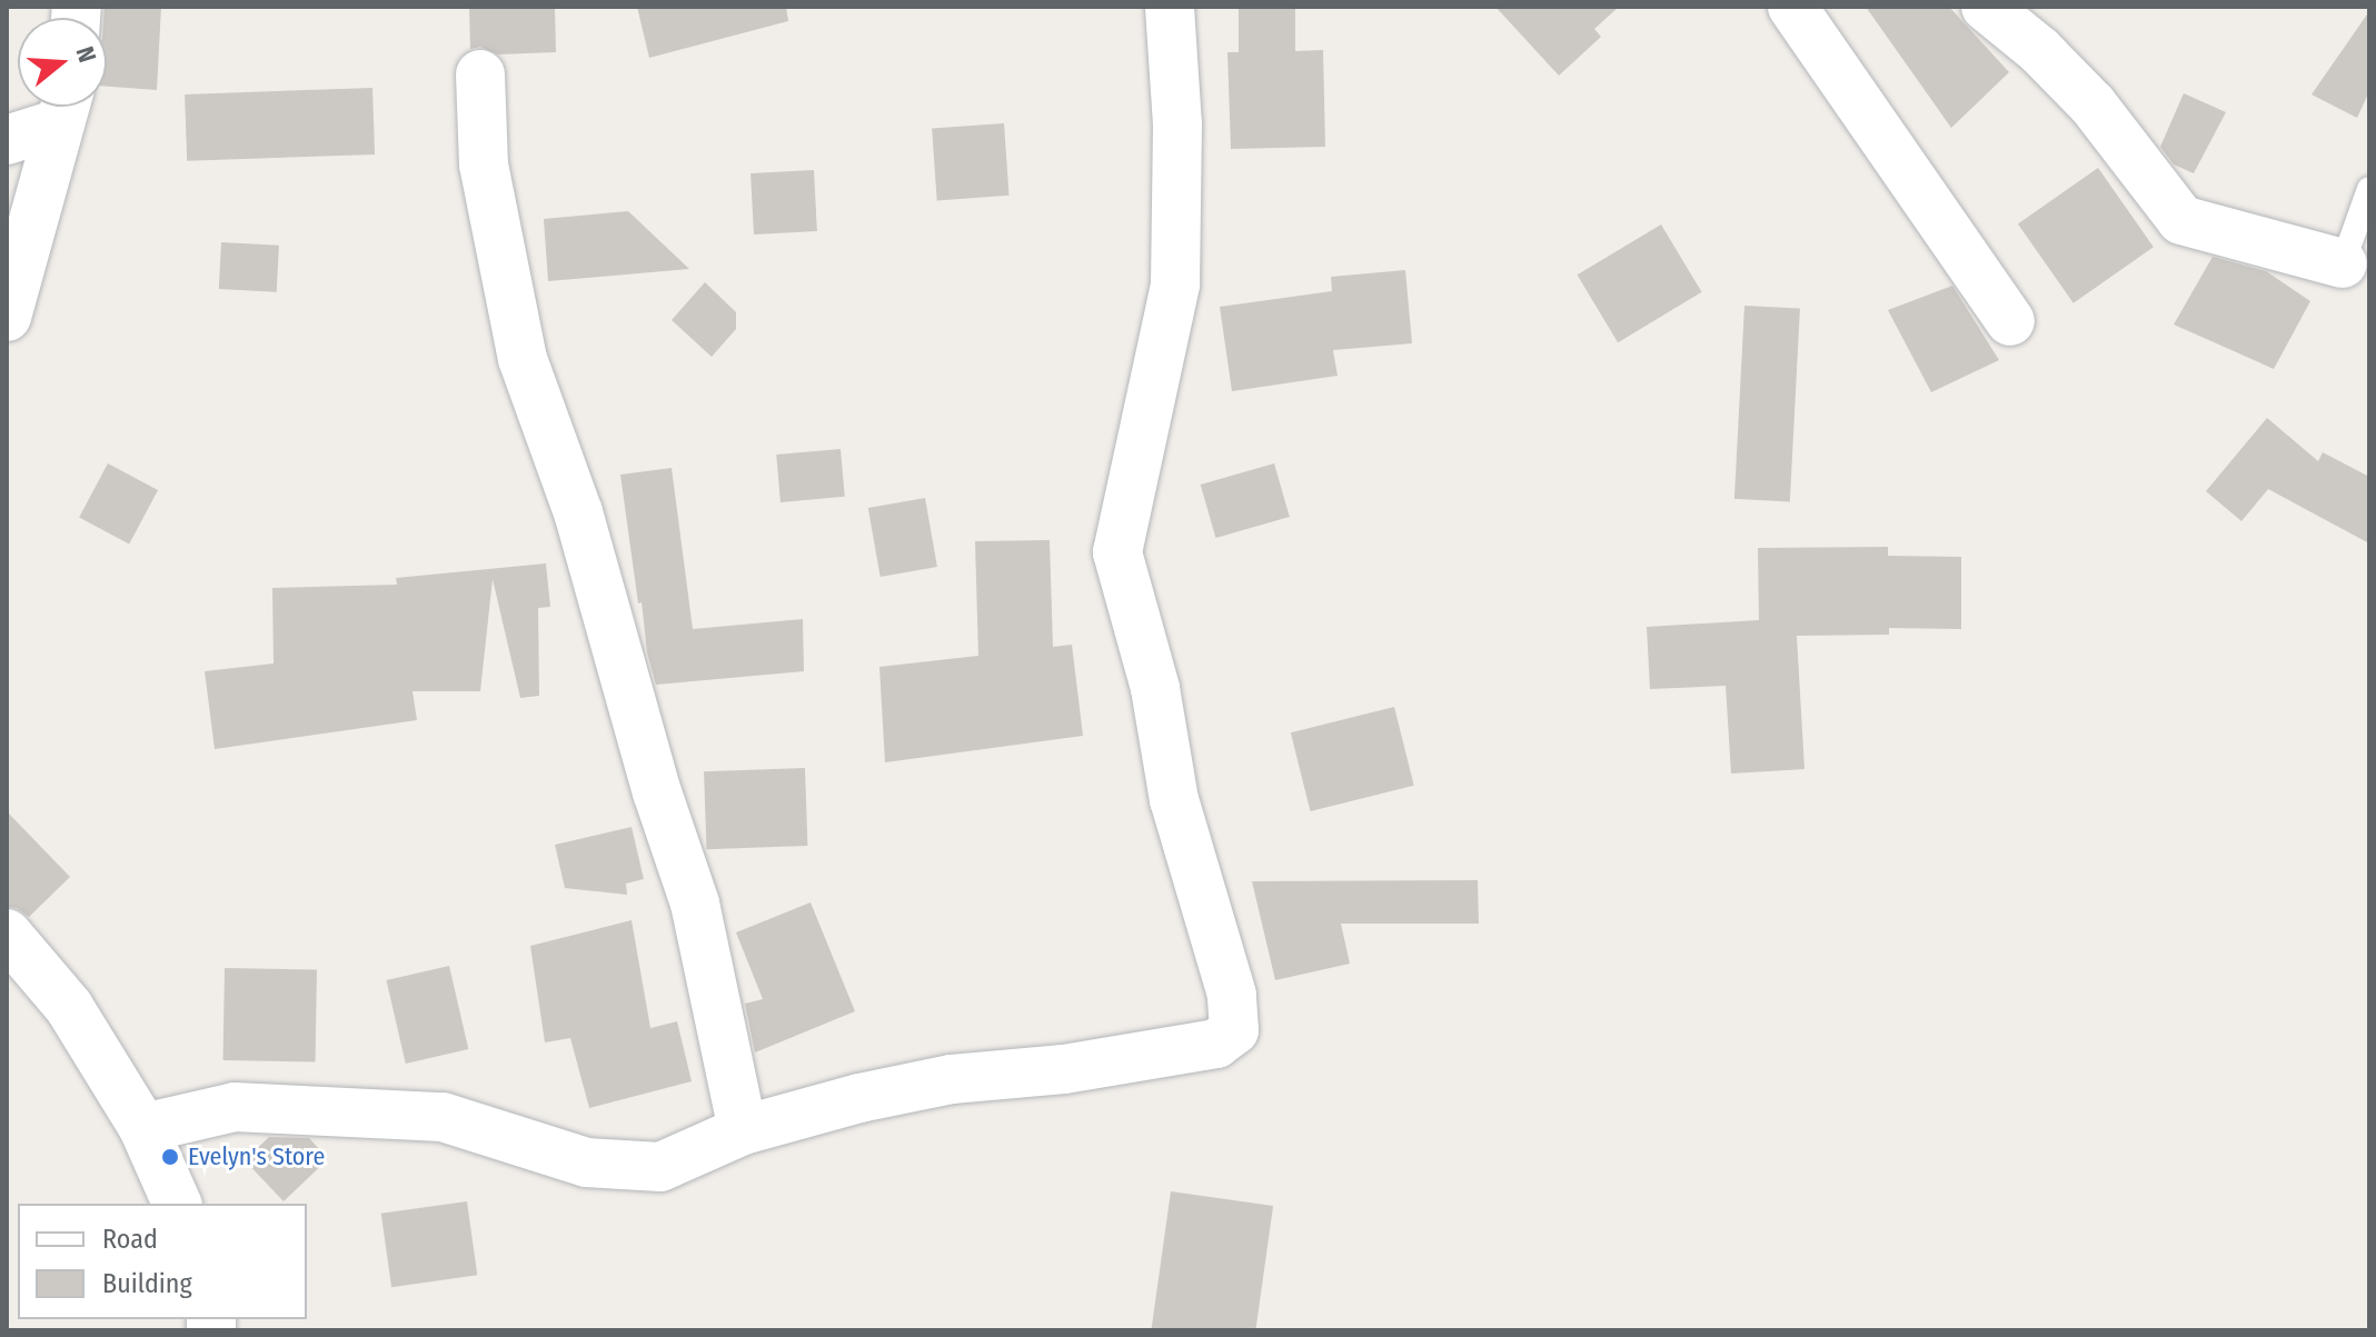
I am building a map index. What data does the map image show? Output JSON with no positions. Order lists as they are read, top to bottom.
{
  "places": ["Evelyn's Store"],
  "legend": ["Road", "Building"],
  "north": "right"
}
